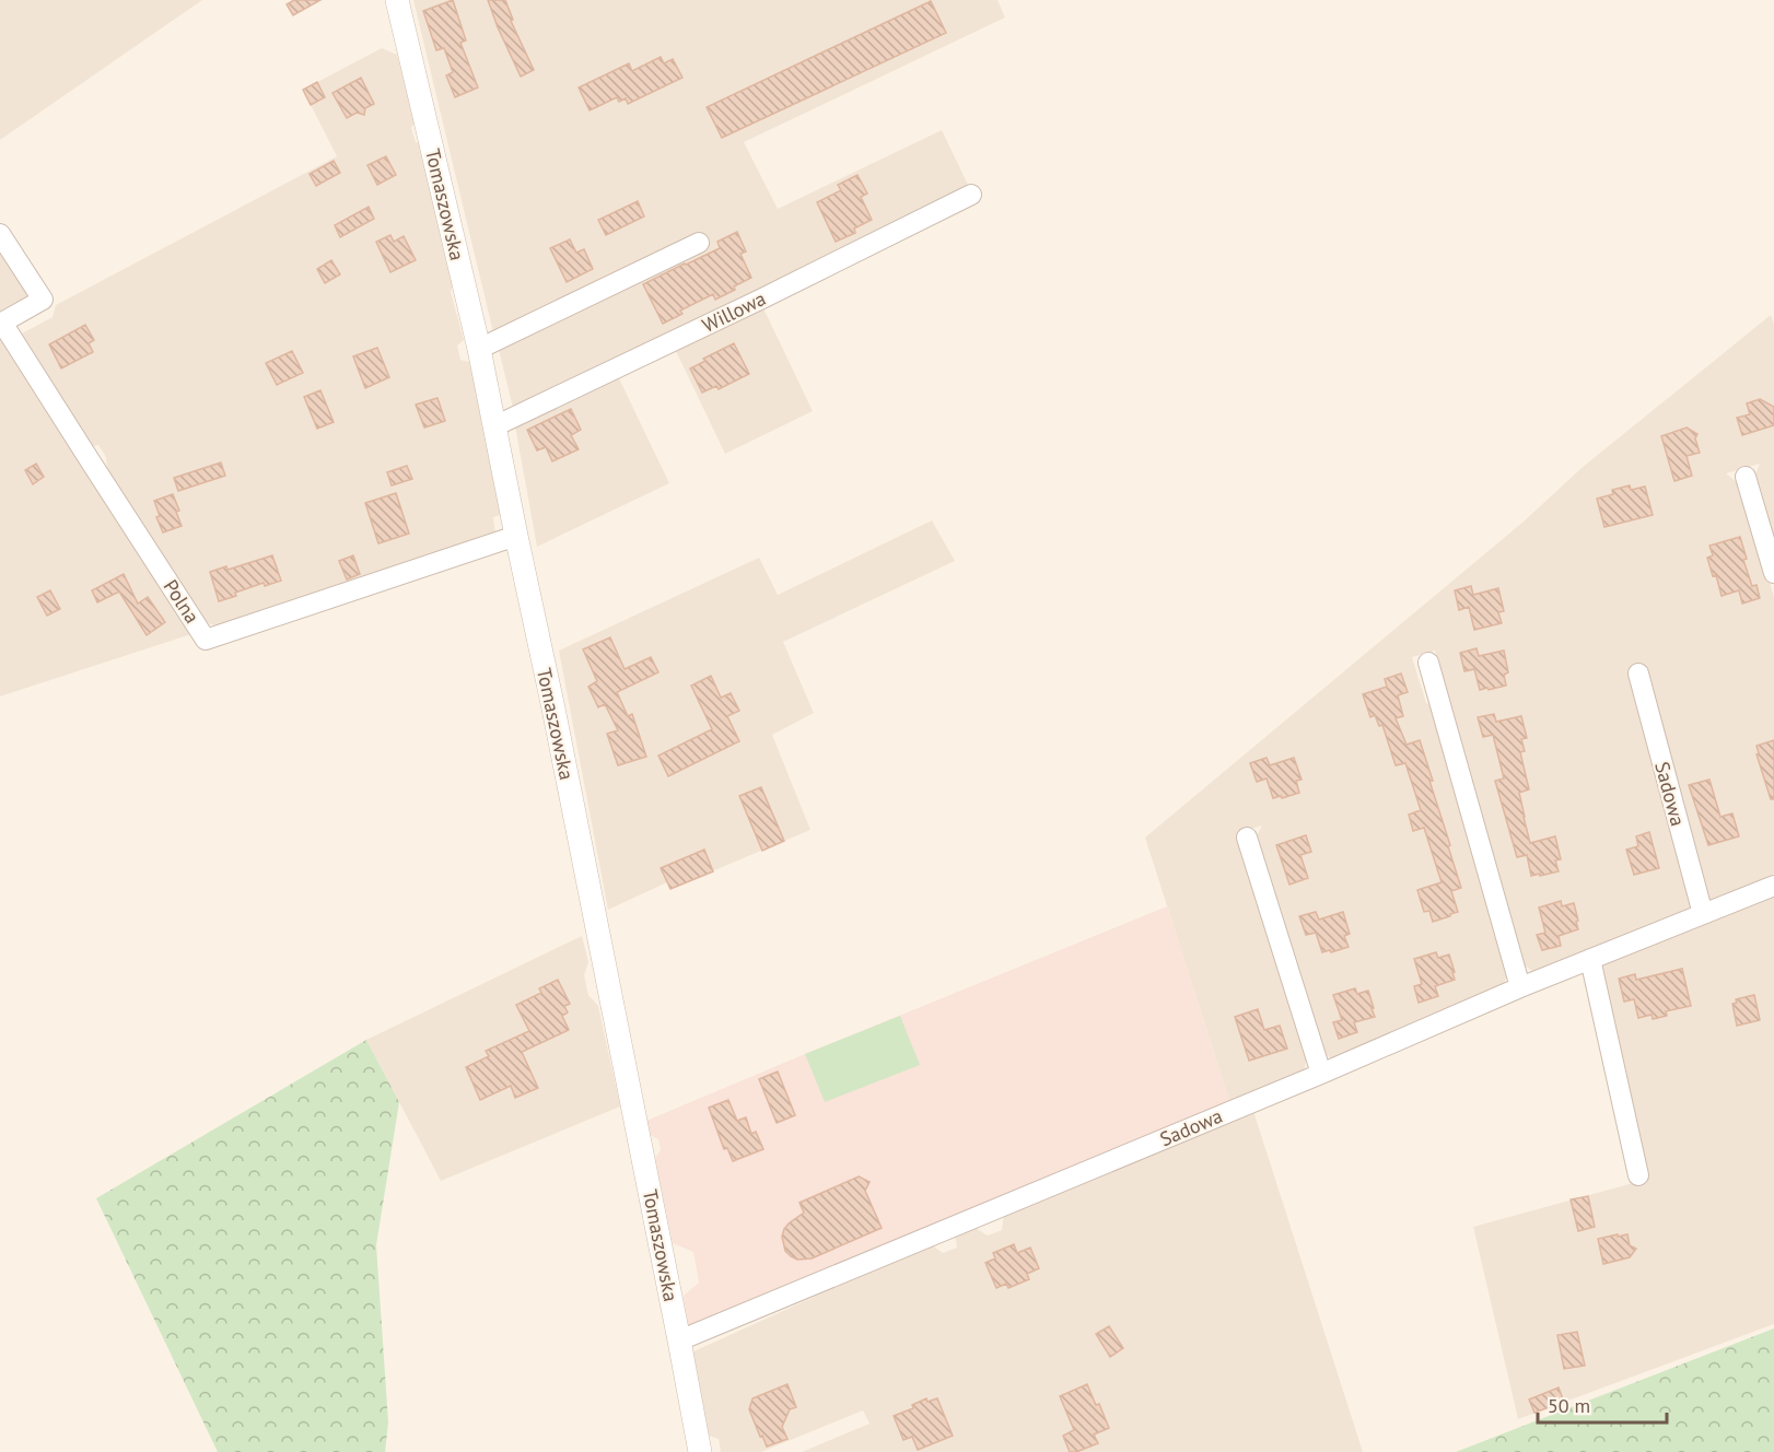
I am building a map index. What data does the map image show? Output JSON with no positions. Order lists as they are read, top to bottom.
{
  "streets": {
    "street": [
      "Tomaszowska",
      "Willowa",
      "Polna",
      "Sadowa"
    ]
  },
  "crossings": [
    ["Tomaszowska", "Willowa"],
    ["Tomaszowska", "Polna"],
    ["Tomaszowska", "Sadowa"]
  ],
  "scale_bar": "50 m"
}
